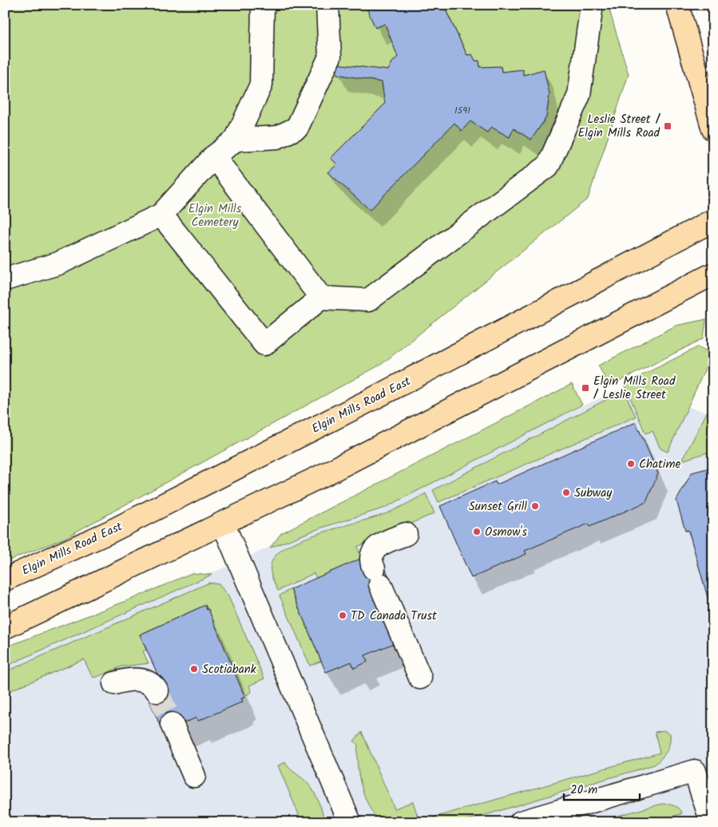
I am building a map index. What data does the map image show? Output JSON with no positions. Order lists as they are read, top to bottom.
{
  "streets": {
    "main road": ["Elgin Mills Road East"]
  },
  "parks": ["Elgin Mills Cemetery"],
  "places": {
    "transit": ["Leslie Street / Elgin Mills Road", "Elgin Mills Road / Leslie Street"],
    "other": [
      "Chatime",
      "Subway",
      "Sunset Grill",
      "Osmow's",
      "TD Canada Trust",
      "Scotiabank"
    ]
  },
  "house_numbers": ["1591"],
  "scale_bar": "20 m"
}
